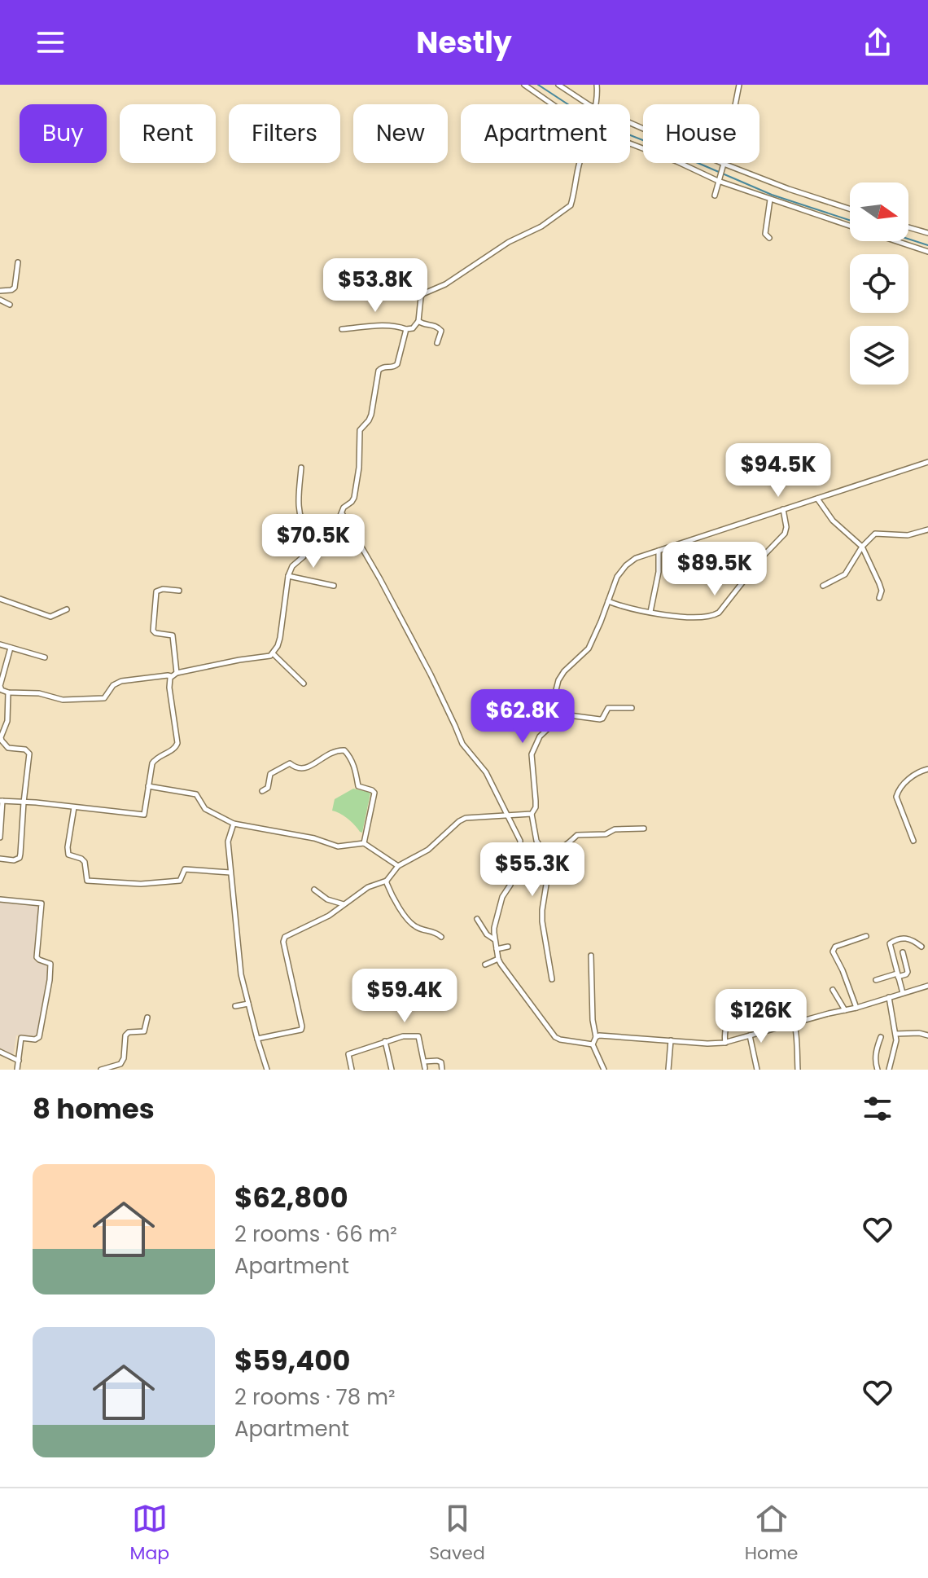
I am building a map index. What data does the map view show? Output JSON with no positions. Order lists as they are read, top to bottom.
{
  "north": "right",
  "page": {
    "header": "Nestly",
    "chip": [
      "Buy",
      "Rent",
      "Filters",
      "New",
      "Apartment",
      "House"
    ],
    "price": [
      "$53.8K",
      "$94.5K",
      "$70.5K",
      "$89.5K",
      "$62.8K",
      "$55.3K",
      "$59.4K",
      "$126K"
    ],
    "heading": "8 homes",
    "list": [
      {
        "name": "$62,800",
        "note": "2 rooms · 66 m² · Apartment"
      },
      {
        "name": "$59,400",
        "note": "2 rooms · 78 m² · Apartment"
      }
    ],
    "tabs": ["Map", "Saved", "Home"]
  }
}
